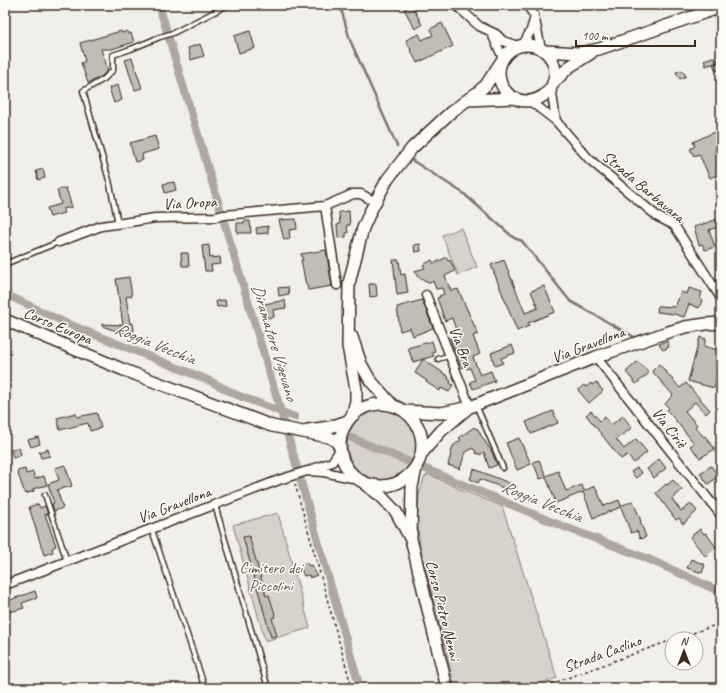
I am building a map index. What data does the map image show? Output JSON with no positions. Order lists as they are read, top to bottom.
{
  "streets": {
    "main road": ["Corso Europa", "Via Gravellona", "Corso Pietro Nenni"],
    "street": [
      "Strada Barbavara",
      "Via Oropa",
      "Via Bra",
      "Via Ciriè"
    ],
    "path": ["Strada Caslino"]
  },
  "crossings": [
    ["Corso Europa", "Via Gravellona"],
    ["Corso Europa", "Corso Pietro Nenni"],
    ["Via Gravellona", "Via Bra"],
    ["Via Gravellona", "Via Ciriè"],
    ["Via Gravellona", "Corso Pietro Nenni"]
  ],
  "water": ["Diramatore Vigevano", "Roggia Vecchia"],
  "parks": ["Cimitero dei Piccolini"],
  "scale_bar": "100 m",
  "north": "top"
}
